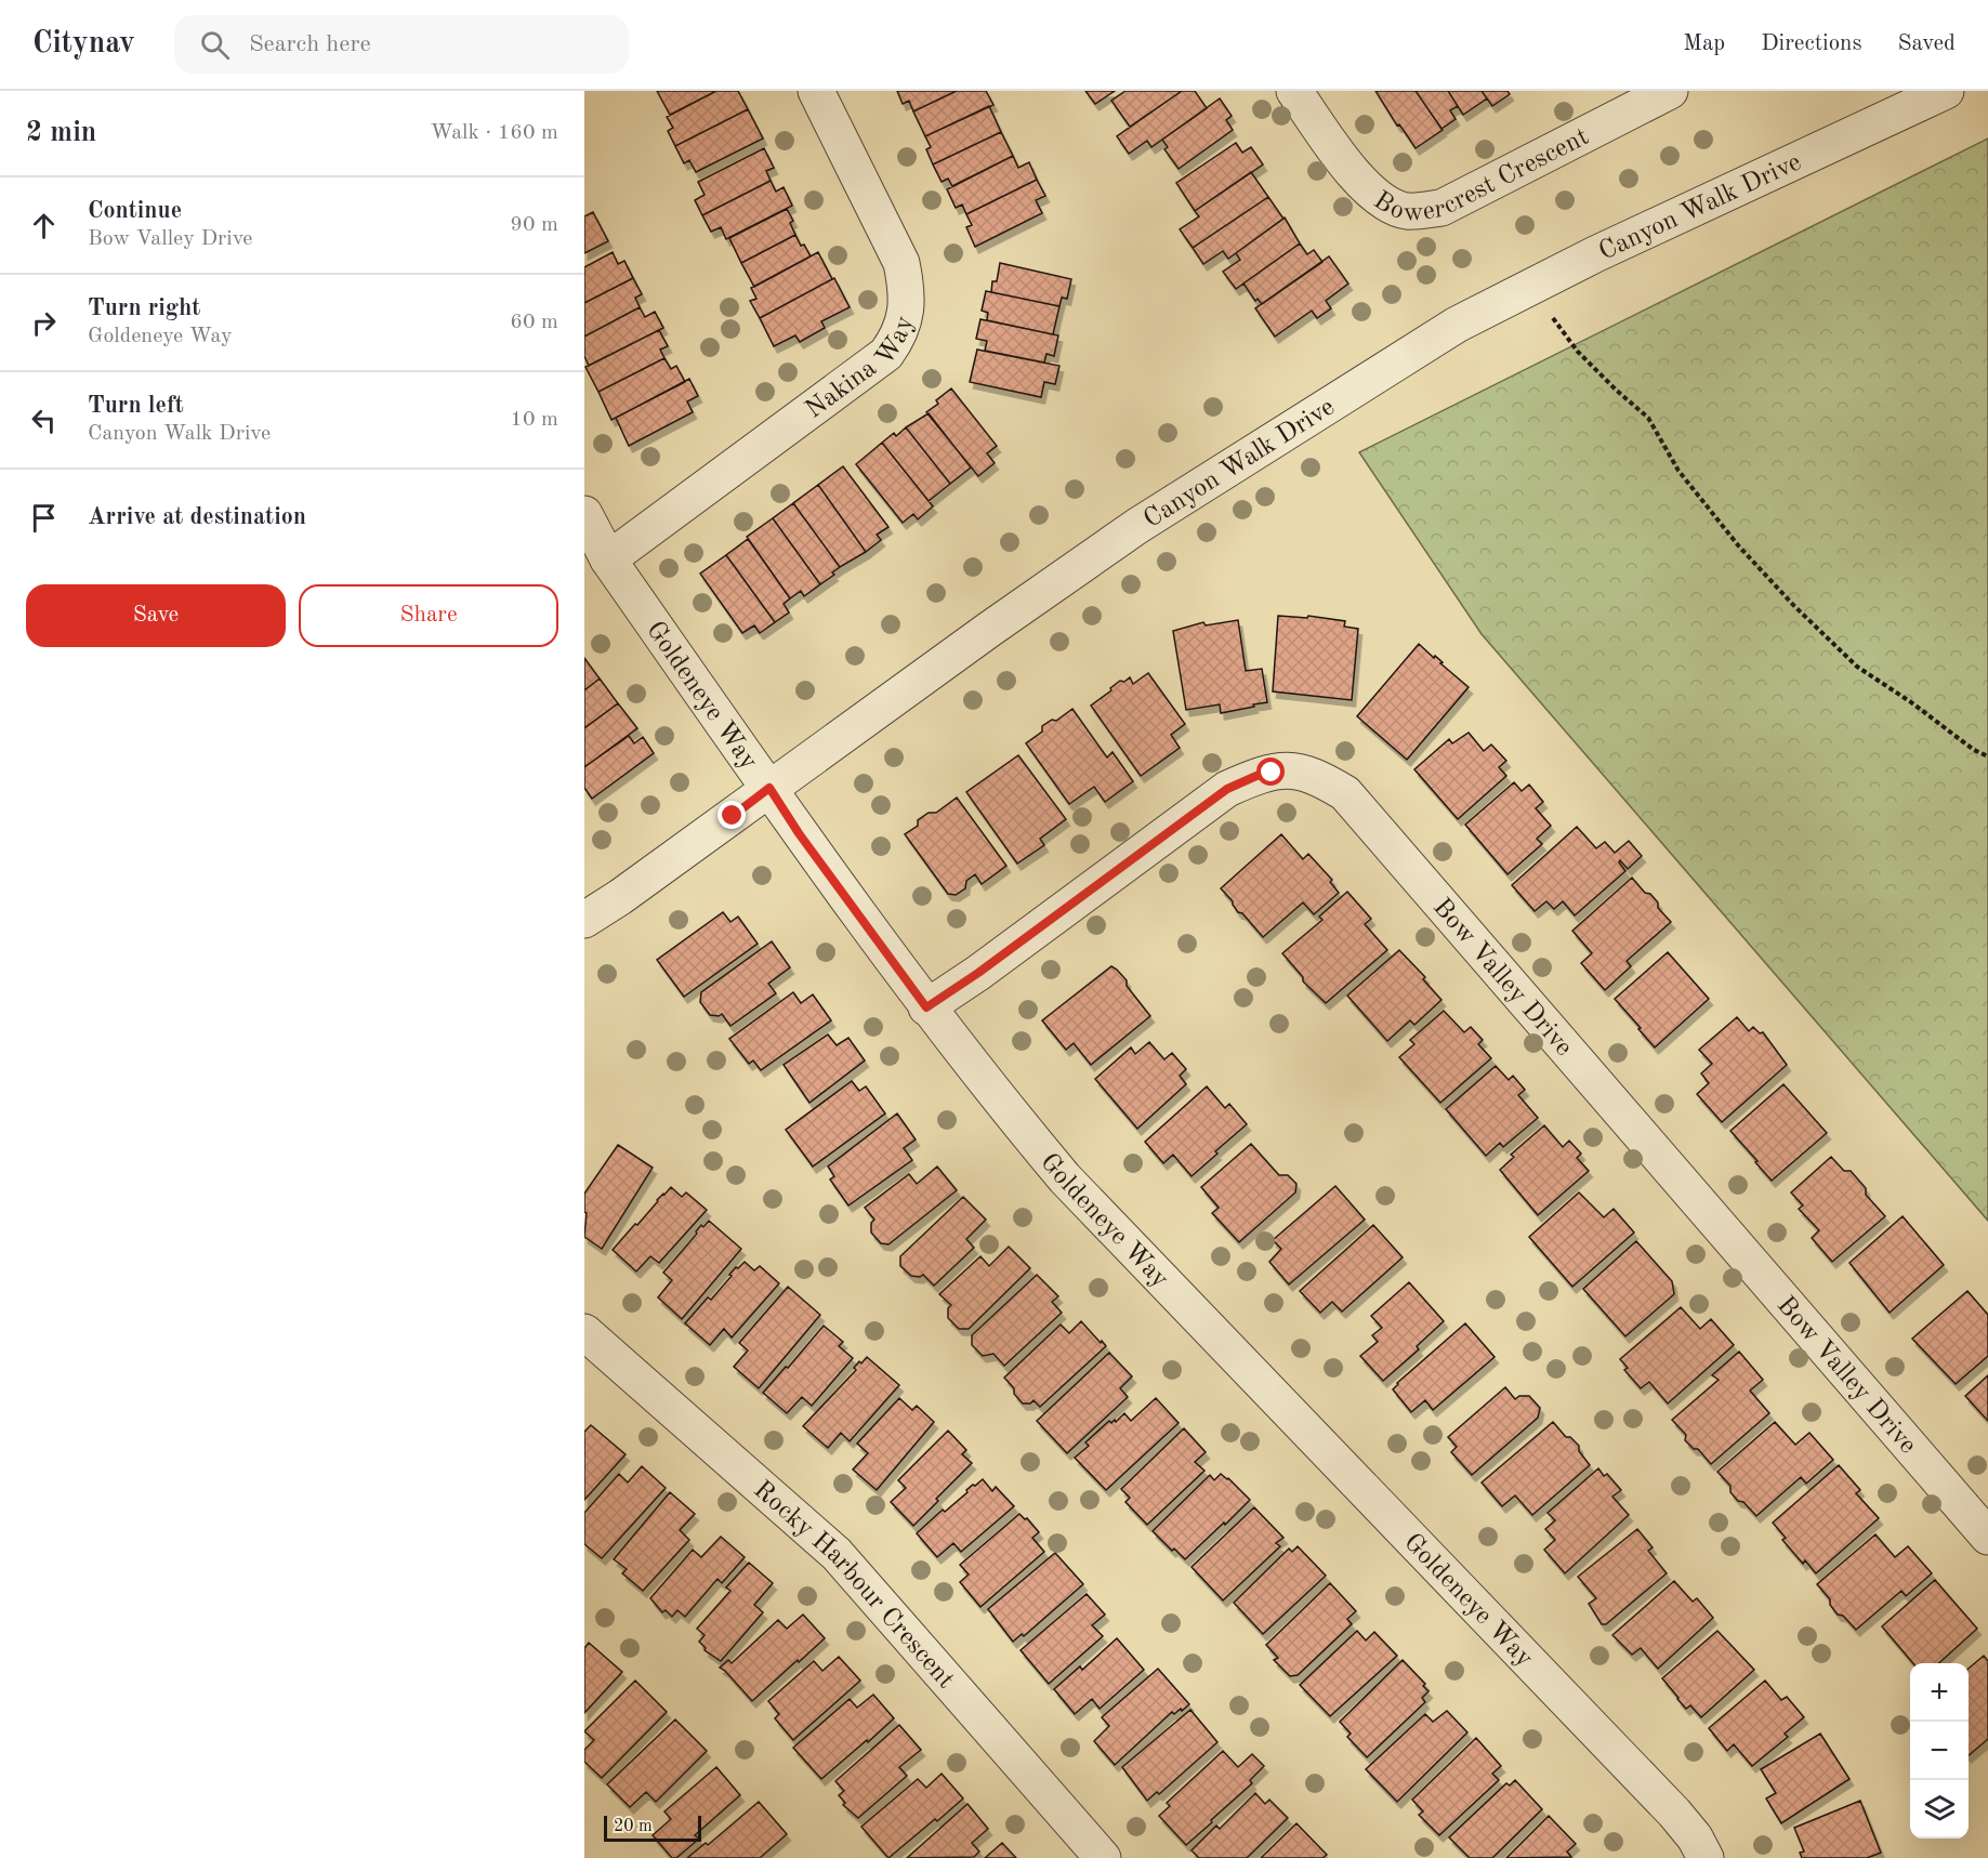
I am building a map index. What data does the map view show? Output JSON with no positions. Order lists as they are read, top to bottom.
{
  "streets": {
    "street": [
      "Bowercrest Crescent",
      "Canyon Walk Drive",
      "Nakina Way",
      "Goldeneye Way",
      "Bow Valley Drive",
      "Rocky Harbour Crescent"
    ]
  },
  "crossings": [
    ["Canyon Walk Drive", "Goldeneye Way"],
    ["Nakina Way", "Goldeneye Way"],
    ["Goldeneye Way", "Bow Valley Drive"]
  ],
  "scale_bar": "20 m",
  "page": {
    "header": "Citynav",
    "search": "Search here",
    "nav": ["Map", "Directions", "Saved"],
    "heading": ["2 min", "Walk · 160 m"],
    "list": [
      ["Continue", "Bow Valley Drive", "90 m"],
      ["Turn right", "Goldeneye Way", "60 m"],
      ["Turn left", "Canyon Walk Drive", "10 m"],
      "Arrive at destination"
    ],
    "buttons": ["Save", "Share"],
    "map_buttons": ["+", "−"],
    "scale": "20 m"
  }
}
